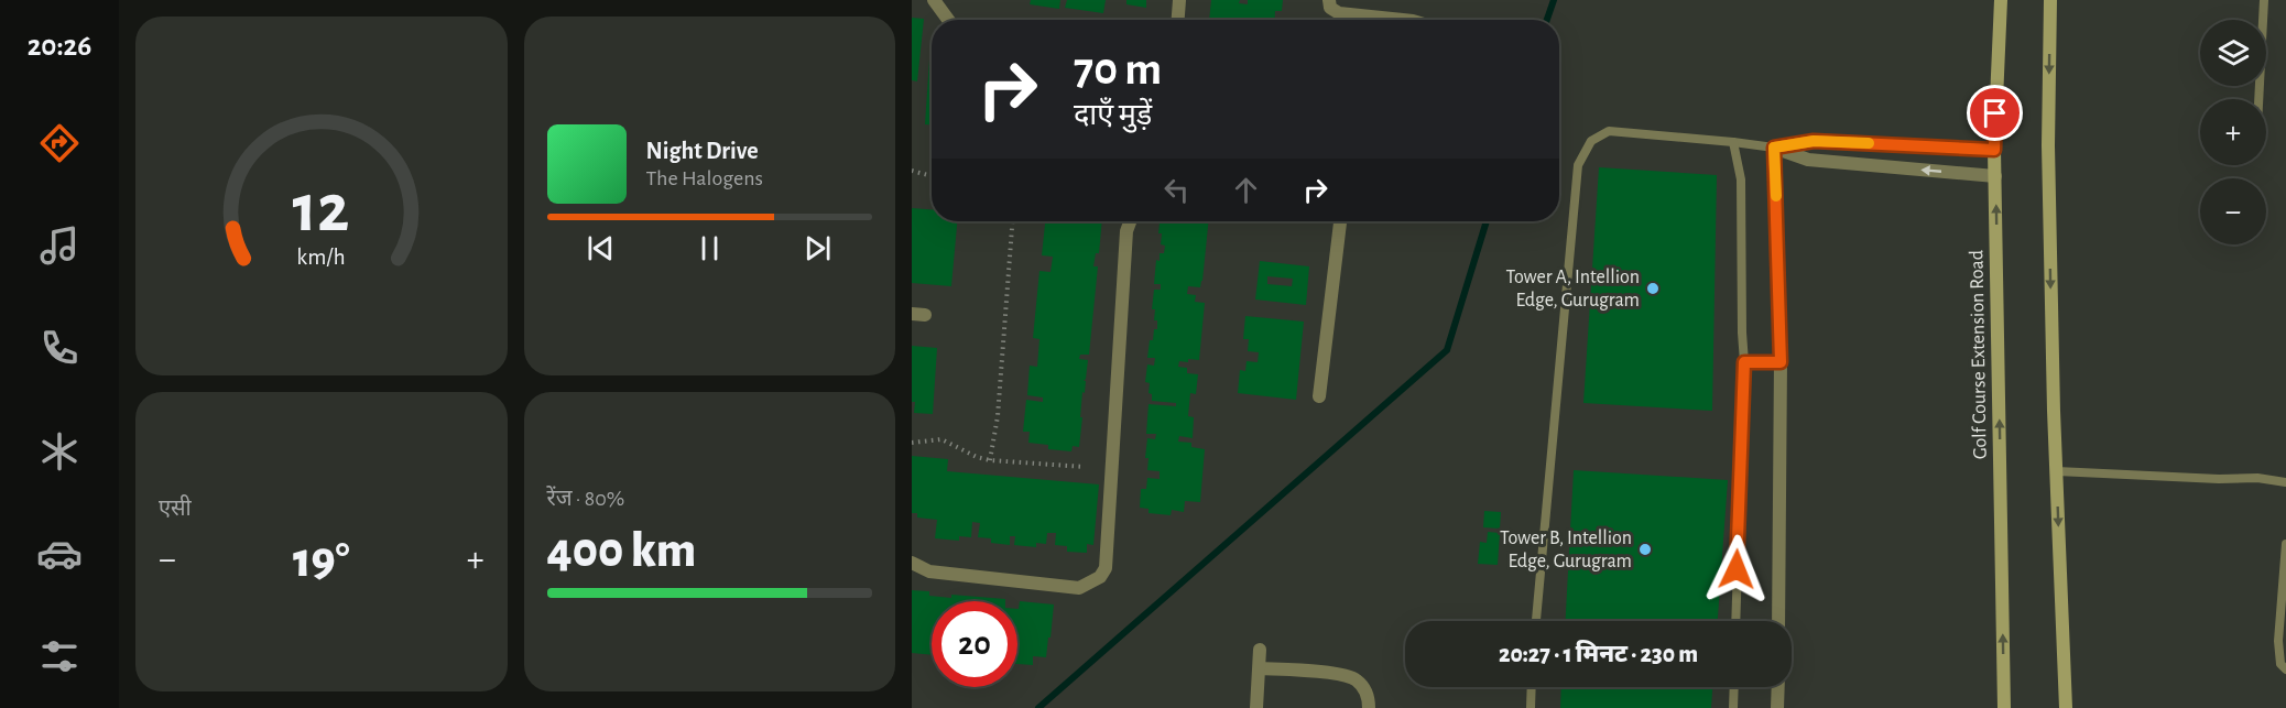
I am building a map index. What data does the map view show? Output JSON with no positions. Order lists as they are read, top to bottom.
{
  "streets": {
    "main road": ["Golf Course Extension Road"]
  },
  "places": ["Tower A, Intellion Edge, Gurugram", "Tower B, Intellion Edge, Gurugram"],
  "page": {
    "tabs": "20:26",
    "map_buttons": ["+", "−"],
    "turn": ["70 m", "दाएँ मुड़ें"],
    "song": ["Night Drive", "The Halogens"],
    "tile": [
      "एसी",
      ["रेंज · 80%", "400 km"]
    ],
    "heat": ["−", "19°", "+"],
    "limit": "20",
    "trip": "20:27 · 1 मिनट · 230 m",
    "gauge": ["12", "km/h"]
  }
}
